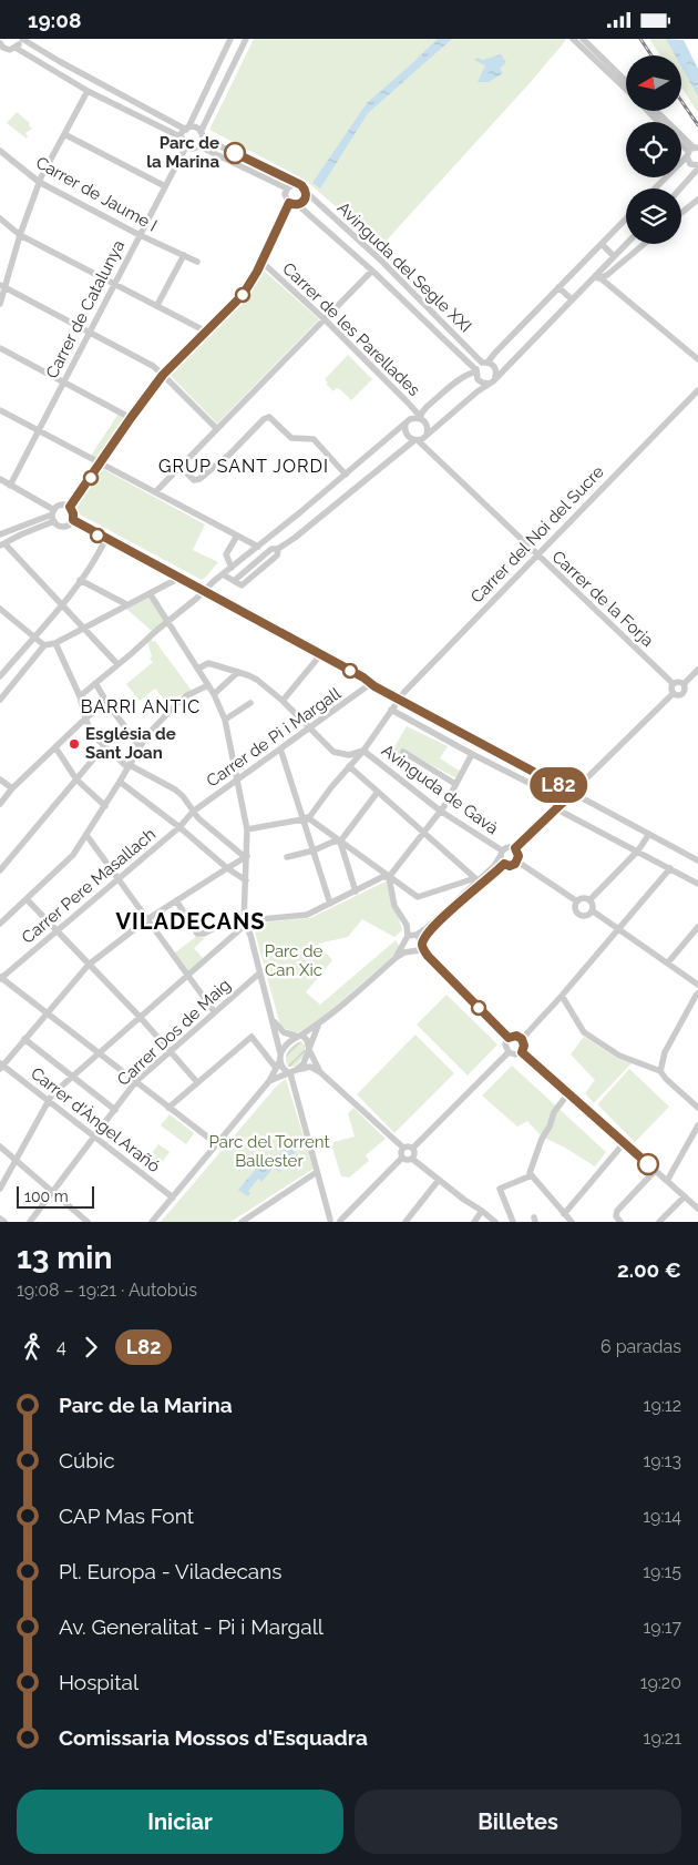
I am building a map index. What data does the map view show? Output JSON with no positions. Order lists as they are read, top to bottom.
{
  "streets": {
    "street": [
      "Carrer de Jaume I",
      "Avinguda del Segle XXI",
      "Carrer de Catalunya",
      "Carrer de les Parellades",
      "Carrer del Noi del Sucre",
      "Carrer de la Forja",
      "Carrer de Pi i Margall",
      "Avinguda de Gavà",
      "Carrer Pere Masallach",
      "Carrer Dos de Maig",
      "Carrer d'Àngel Arañó"
    ]
  },
  "crossings": [
    ["Carrer de Jaume I", "Carrer de Catalunya"],
    ["Carrer de les Parellades", "Carrer de la Forja"],
    ["Carrer del Noi del Sucre", "Carrer de la Forja"],
    ["Carrer del Noi del Sucre", "Avinguda de Gavà"],
    ["Carrer de Pi i Margall", "Carrer Pere Masallach"],
    ["Carrer Dos de Maig", "Carrer d'Àngel Arañó"]
  ],
  "districts": ["GRUP SANT JORDI", "BARRI ANTIC", "VILADECANS"],
  "parks": ["Parc de Can Xic", "Parc del Torrent Ballester"],
  "places": ["Parc de la Marina", "Església de Sant Joan"],
  "lines": ["bus line L82"],
  "scale_bar": "100 m",
  "north": "left",
  "page": {
    "status": "19:08",
    "on_map": "L82",
    "scale": "100 m",
    "heading": ["13 min", "19:08 – 19:21 · Autobús", "2.00 €"],
    "legs": ["4", "L82", "6 paradas"],
    "list": [
      {
        "name": "Parc de la Marina",
        "value": "19:12"
      },
      {
        "name": "Cúbic",
        "value": "19:13"
      },
      {
        "name": "CAP Mas Font",
        "value": "19:14"
      },
      {
        "name": "Pl. Europa - Viladecans",
        "value": "19:15"
      },
      {
        "name": "Av. Generalitat - Pi i Margall",
        "value": "19:17"
      },
      {
        "name": "Hospital",
        "value": "19:20"
      },
      {
        "name": "Comissaria Mossos d'Esquadra",
        "value": "19:21"
      }
    ],
    "buttons": ["Iniciar", "Billetes"]
  }
}
